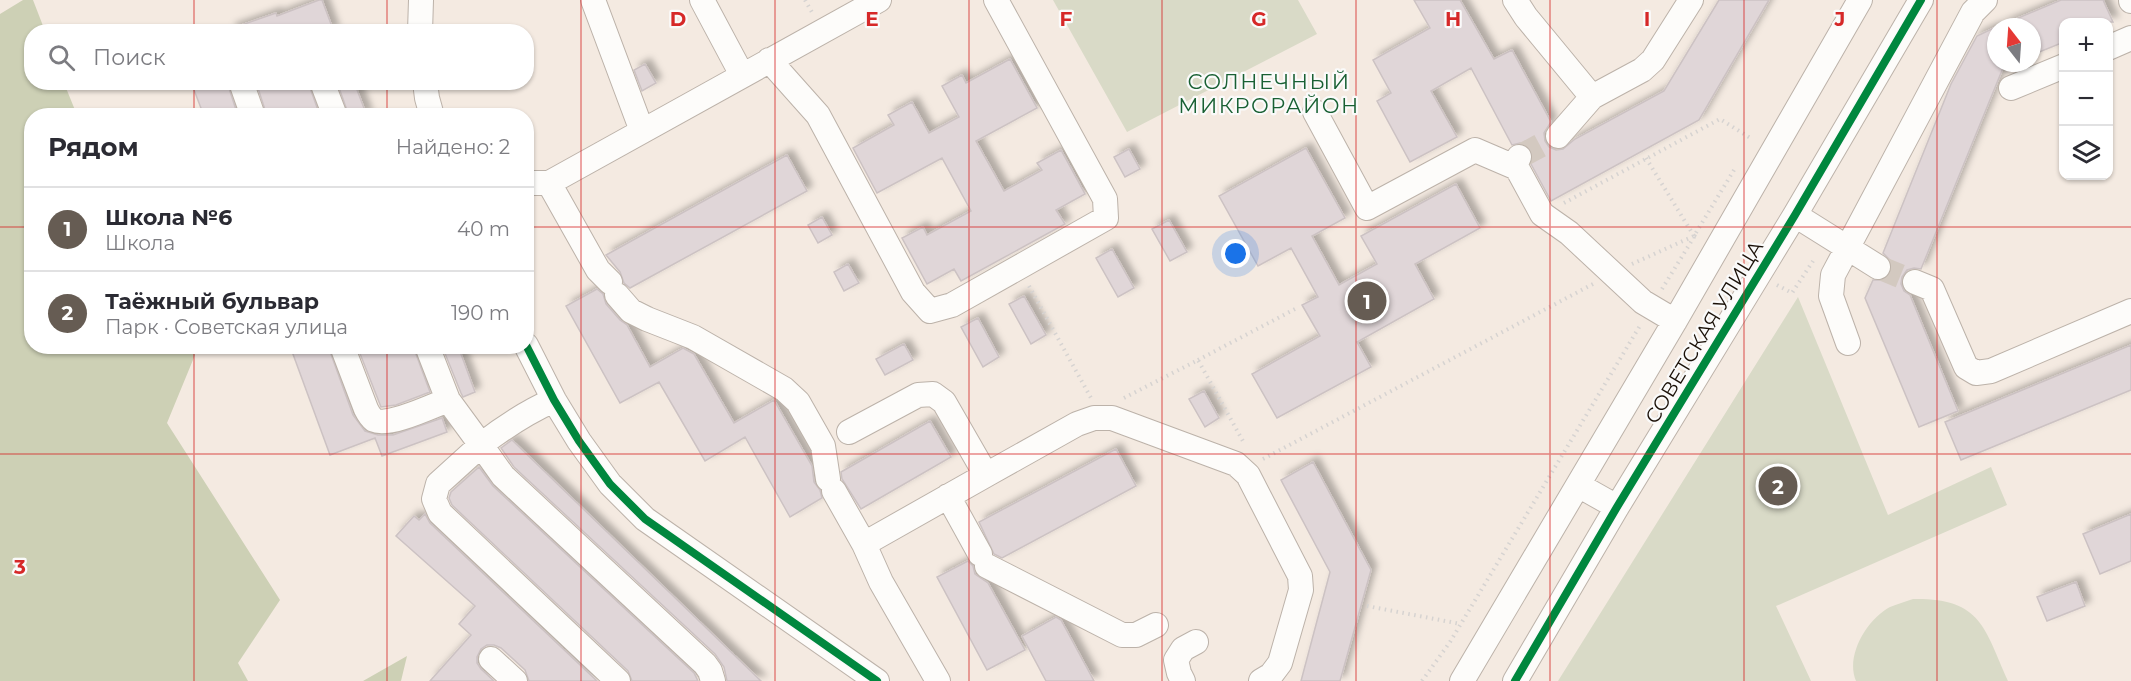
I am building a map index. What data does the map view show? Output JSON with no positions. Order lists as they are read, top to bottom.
{
  "streets": {
    "street": ["СОВЕТСКАЯ УЛИЦА"]
  },
  "districts": ["СОЛНЕЧНЫЙ МИКРОРАЙОН"],
  "north": "top",
  "page": {
    "map_buttons": ["+", "−"],
    "search": "Поиск",
    "heading": ["Рядом", "Найдено: 2"],
    "list": [
      {
        "mark": "1",
        "name": "Школа №6",
        "note": "Школа",
        "value": "40 m"
      },
      {
        "mark": "2",
        "name": "Таёжный бульвар",
        "note": "Парк · Советская улица",
        "value": "190 m"
      }
    ],
    "pins": ["1", "2"]
  },
  "grid": {
    "columns": [
      "D",
      "E",
      "F",
      "G",
      "H",
      "I",
      "J"
    ],
    "rows": ["3"]
  }
}
